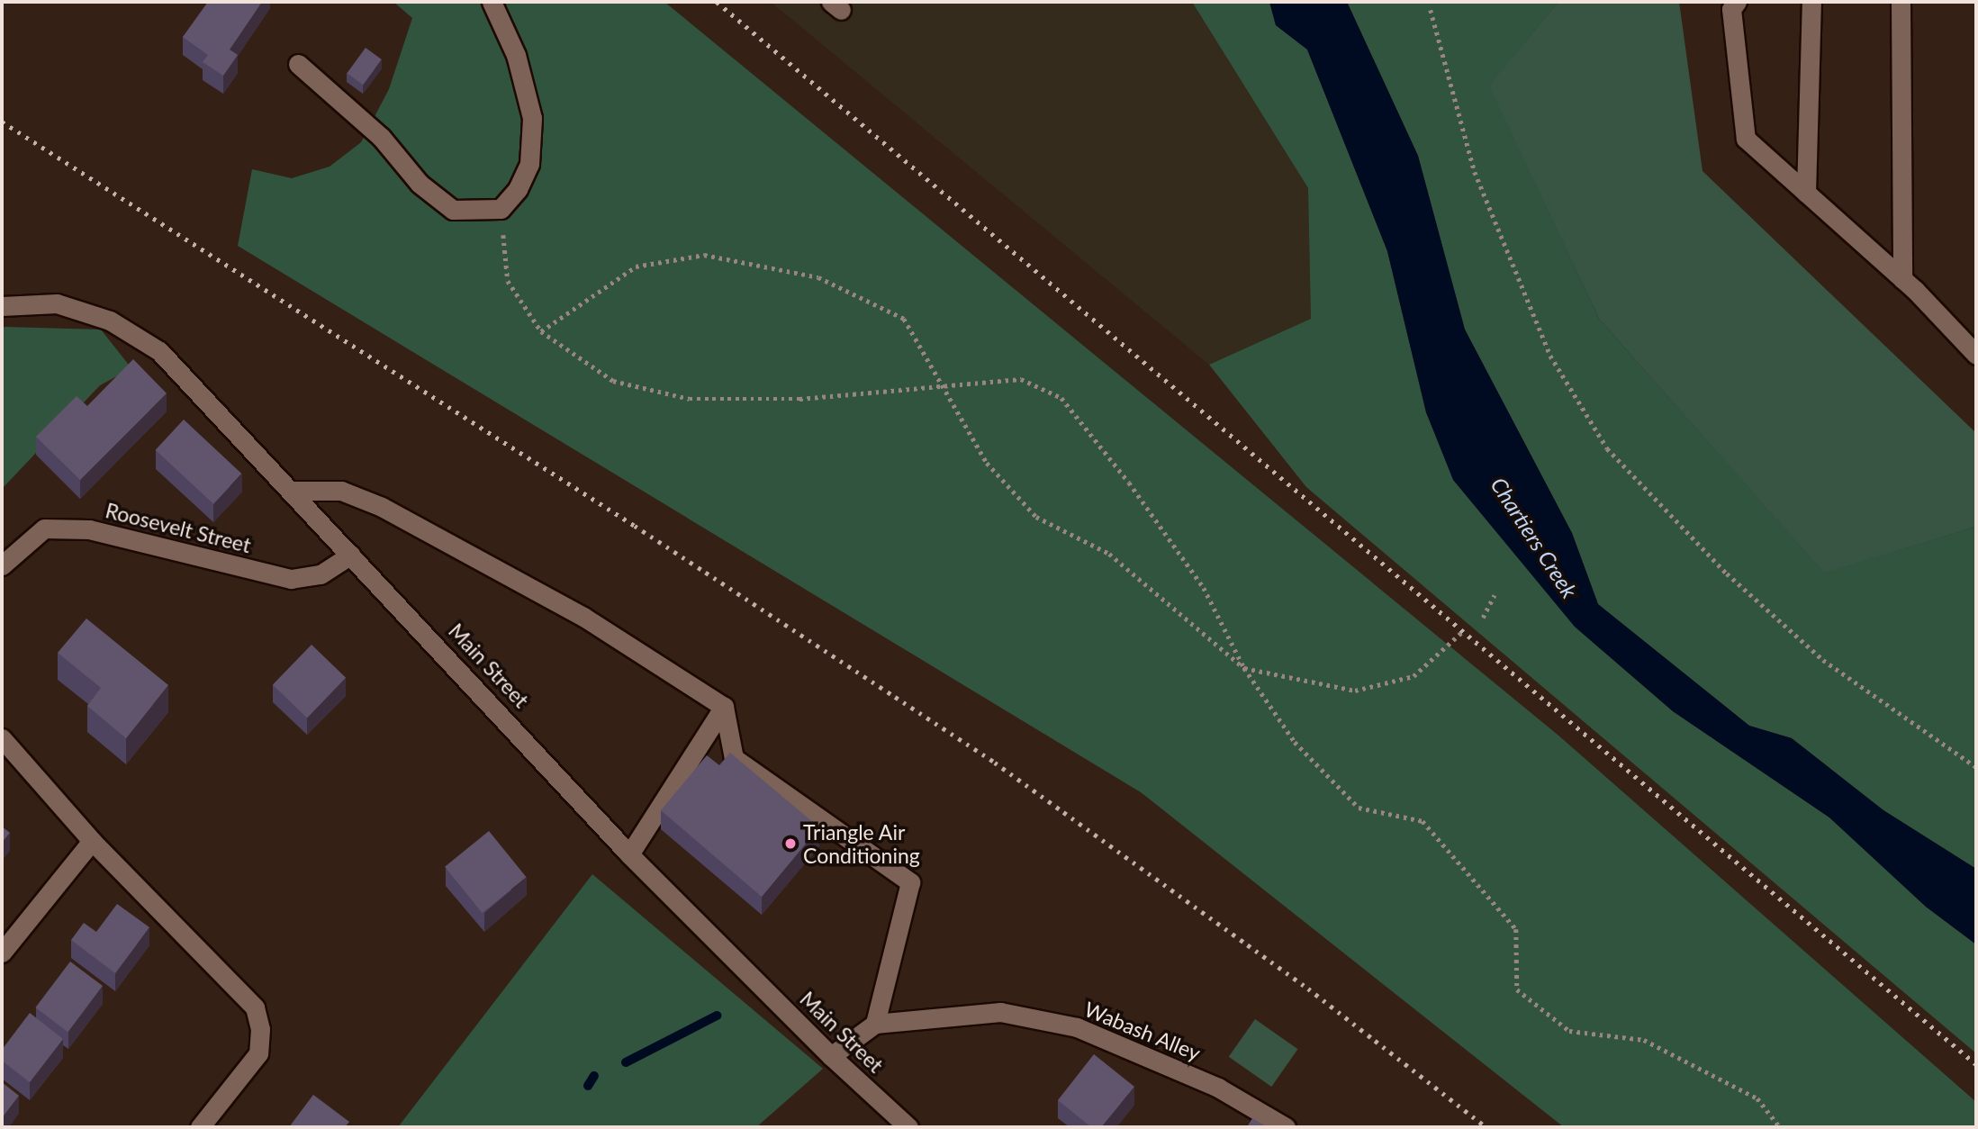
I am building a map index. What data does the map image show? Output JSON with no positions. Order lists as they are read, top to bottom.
{
  "streets": {
    "street": ["Roosevelt Street", "Main Street", "Wabash Alley"]
  },
  "crossings": [
    ["Roosevelt Street", "Main Street"]
  ],
  "water": ["Chartiers Creek"],
  "places": ["Triangle Air Conditioning"]
}
